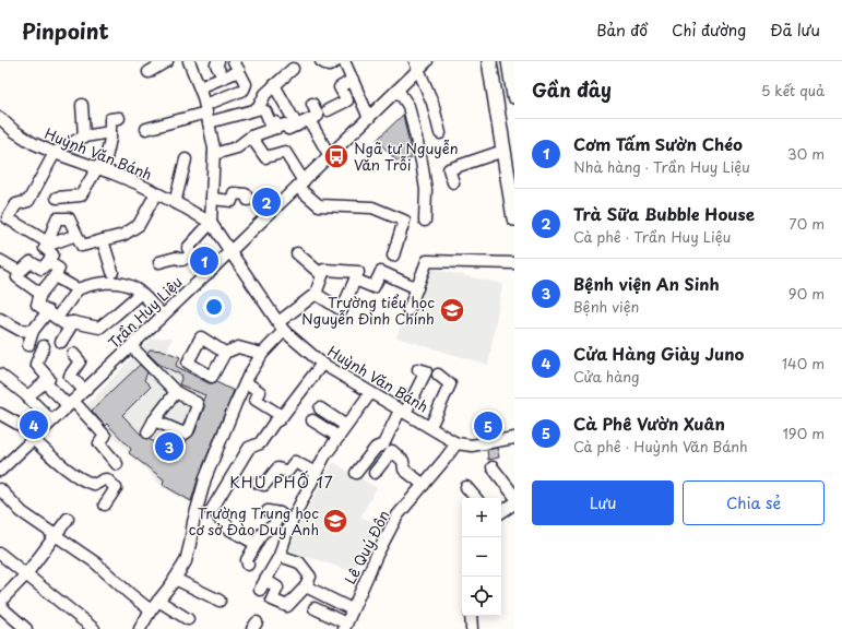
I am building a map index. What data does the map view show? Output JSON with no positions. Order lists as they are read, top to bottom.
{
  "streets": {
    "street": ["Huỳnh Văn Bánh", "Trần Huy Liệu", "Lê Quý Ðôn"]
  },
  "crossings": [
    ["Huỳnh Văn Bánh", "Trần Huy Liệu"],
    ["Huỳnh Văn Bánh", "Lê Quý Ðôn"]
  ],
  "districts": ["KHU PHỐ 17"],
  "places": {
    "bus stop": ["Ngã tư Nguyễn Văn Trỗi"],
    "school or university": ["Trường tiểu học Nguyễn Đình Chính", "Trường Trung học cơ sở Đào Duy Anh"]
  },
  "page": {
    "header": "Pinpoint",
    "nav": ["Bản đồ", "Chỉ đường", "Đã lưu"],
    "heading": ["Gần đây", "5 kết quả"],
    "list": [
      {
        "mark": "1",
        "name": "Cơm Tấm Sườn Chéo",
        "note": "Nhà hàng · Trần Huy Liệu",
        "value": "30 m"
      },
      {
        "mark": "2",
        "name": "Trà Sữa Bubble House",
        "note": "Cà phê · Trần Huy Liệu",
        "value": "70 m"
      },
      {
        "mark": "3",
        "name": "Bệnh viện An Sinh",
        "note": "Bệnh viện",
        "value": "90 m"
      },
      {
        "mark": "4",
        "name": "Cửa Hàng Giày Juno",
        "note": "Cửa hàng",
        "value": "140 m"
      },
      {
        "mark": "5",
        "name": "Cà Phê Vườn Xuân",
        "note": "Cà phê · Huỳnh Văn Bánh",
        "value": "190 m"
      }
    ],
    "pins": [
      "2",
      "1",
      "4",
      "5",
      "3"
    ],
    "buttons": ["Lưu", "Chia sẻ"],
    "map_buttons": ["+", "−"]
  }
}
